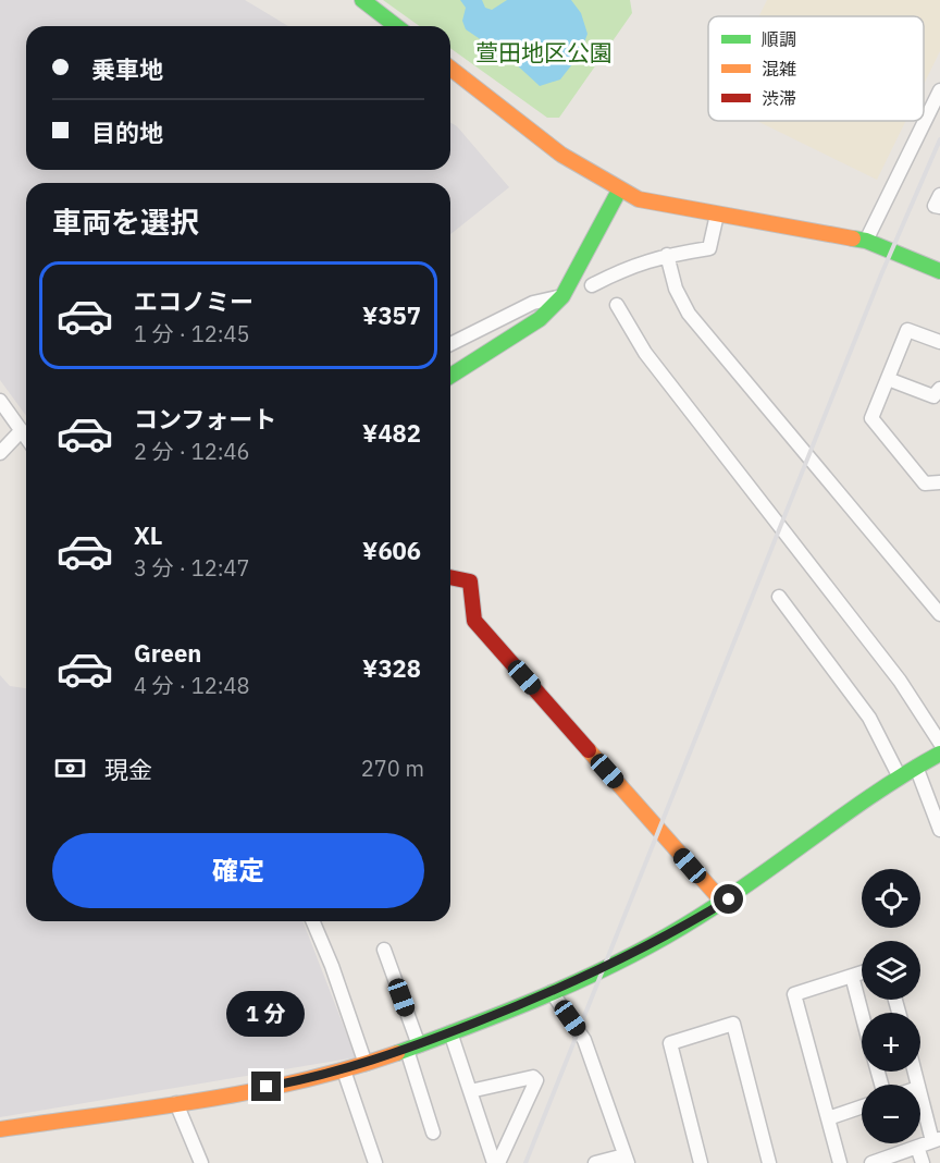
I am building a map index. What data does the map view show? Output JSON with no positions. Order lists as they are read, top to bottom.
{
  "parks": ["萱田地区公園"],
  "legend": ["順調", "混雑", "渋滞"],
  "page": {
    "banner": ["乗車地", "目的地"],
    "heading": "車両を選択",
    "list": [
      {
        "name": "エコノミー",
        "note": "1 分 · 12:45",
        "value": "¥357"
      },
      {
        "name": "コンフォート",
        "note": "2 分 · 12:46",
        "value": "¥482"
      },
      {
        "name": "XL",
        "note": "3 分 · 12:47",
        "value": "¥606"
      },
      {
        "name": "Green",
        "note": "4 分 · 12:48",
        "value": "¥328"
      }
    ],
    "pay": ["現金", "270 m"],
    "buttons": "確定",
    "map_buttons": ["+", "−"],
    "bubble": "1 分"
  }
}
